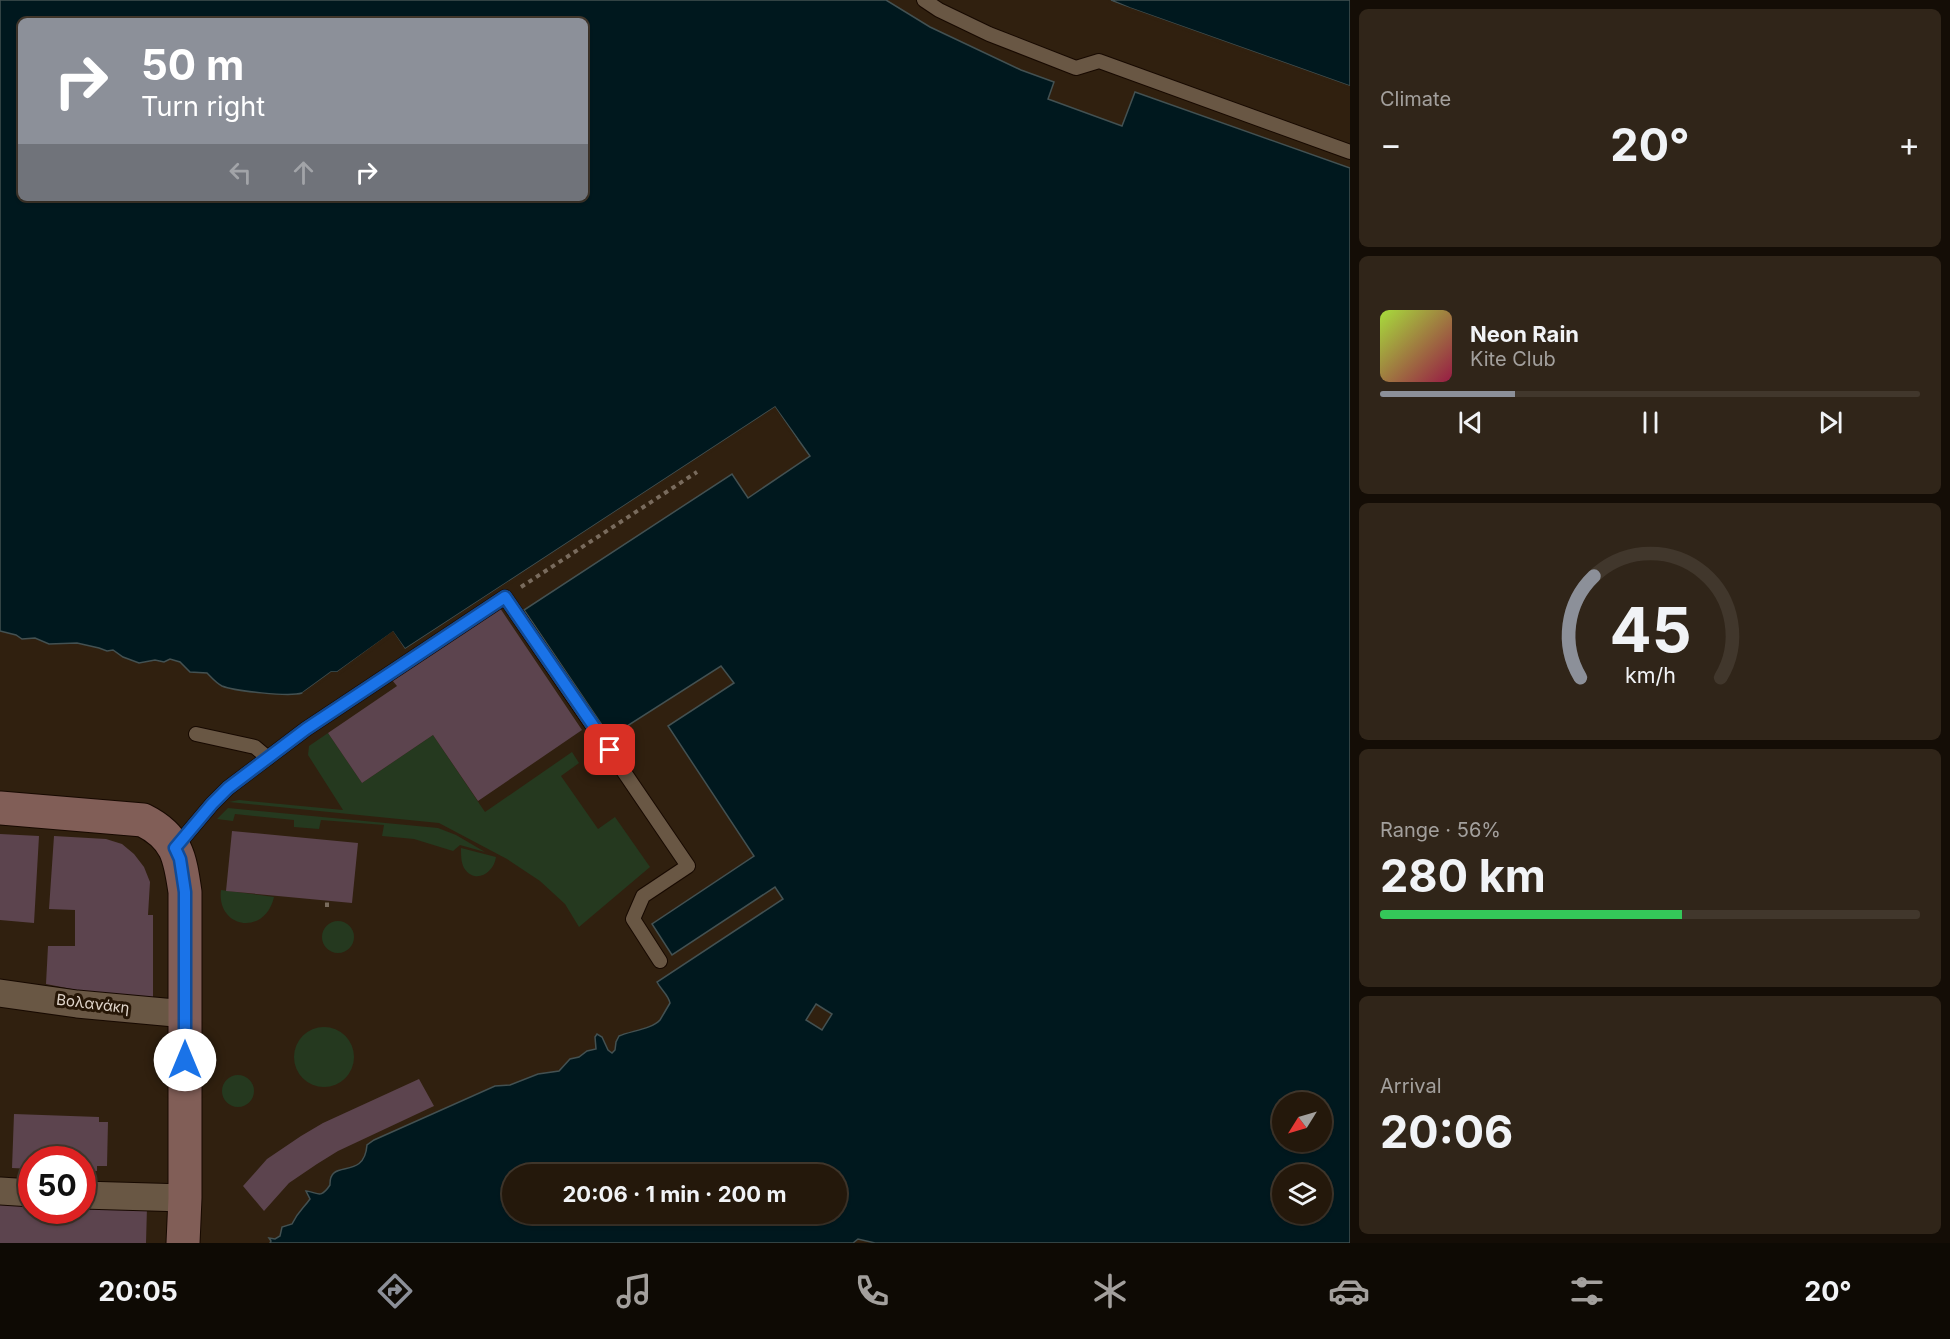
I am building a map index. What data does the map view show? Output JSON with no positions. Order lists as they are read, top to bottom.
{
  "streets": {
    "street": ["Βολανάκη"]
  },
  "north": "bottom left",
  "page": {
    "tile": [
      "Climate",
      ["Range · 56%", "280 km"],
      ["Arrival", "20:06"]
    ],
    "turn": ["50 m", "Turn right"],
    "heat": ["−", "20°", "+"],
    "song": ["Neon Rain", "Kite Club"],
    "limit": "50",
    "trip": "20:06 · 1 min · 200 m",
    "tabs": ["20:05", "20°"],
    "gauge": ["45", "km/h"]
  }
}
